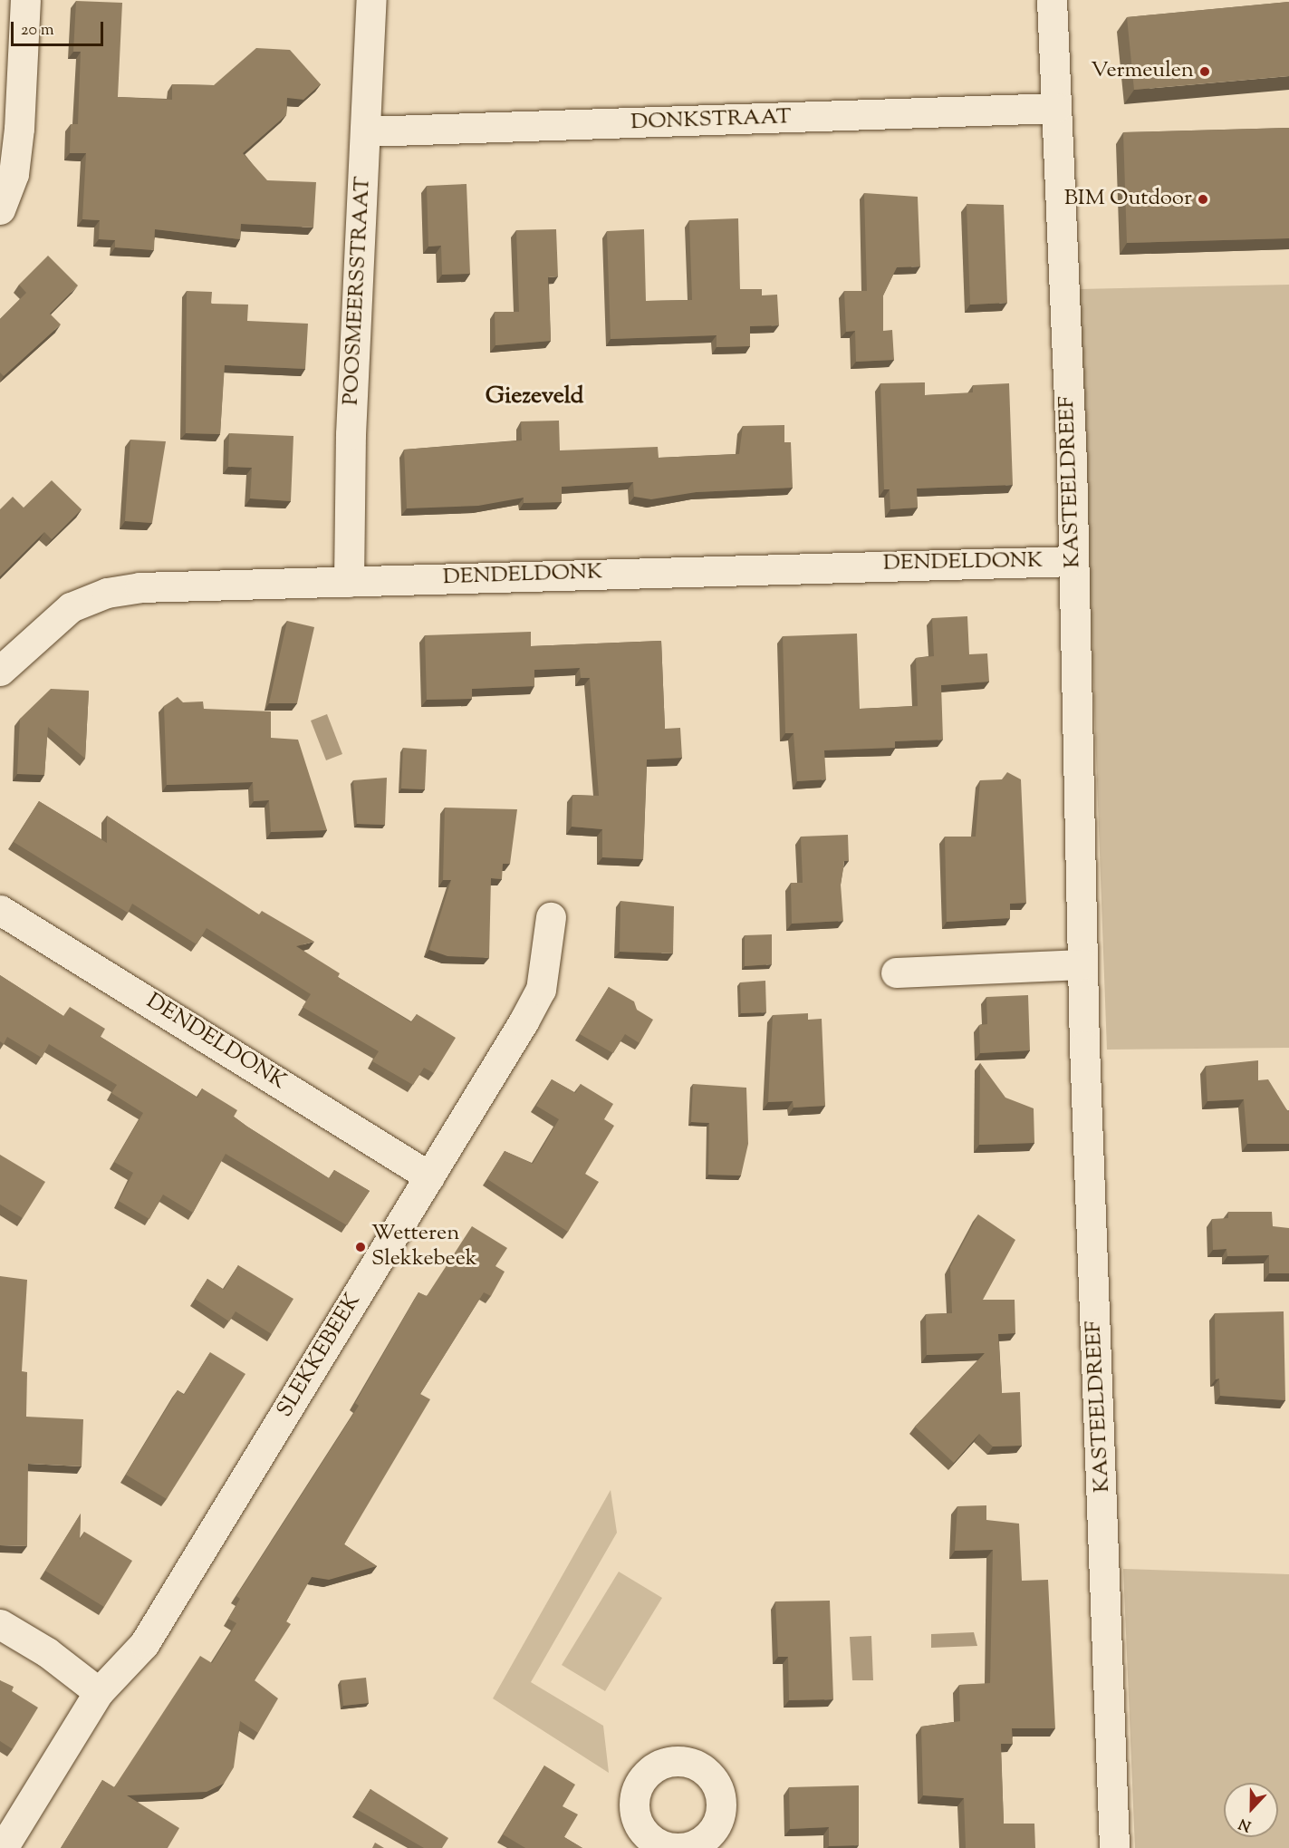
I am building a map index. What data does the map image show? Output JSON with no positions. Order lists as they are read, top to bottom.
{
  "streets": {
    "street": [
      "DONKSTRAAT",
      "POOSMEERSSTRAAT",
      "KASTEELDREEF",
      "DENDELDONK",
      "SLEKKEBEEK"
    ]
  },
  "crossings": [
    ["DONKSTRAAT", "POOSMEERSSTRAAT"],
    ["DONKSTRAAT", "KASTEELDREEF"],
    ["POOSMEERSSTRAAT", "DENDELDONK"],
    ["KASTEELDREEF", "DENDELDONK"],
    ["DENDELDONK", "SLEKKEBEEK"]
  ],
  "districts": ["Giezeveld"],
  "places": ["Vermeulen", "BIM Outdoor", "Wetteren Slekkebeek"],
  "scale_bar": "20 m",
  "north": "bottom"
}
